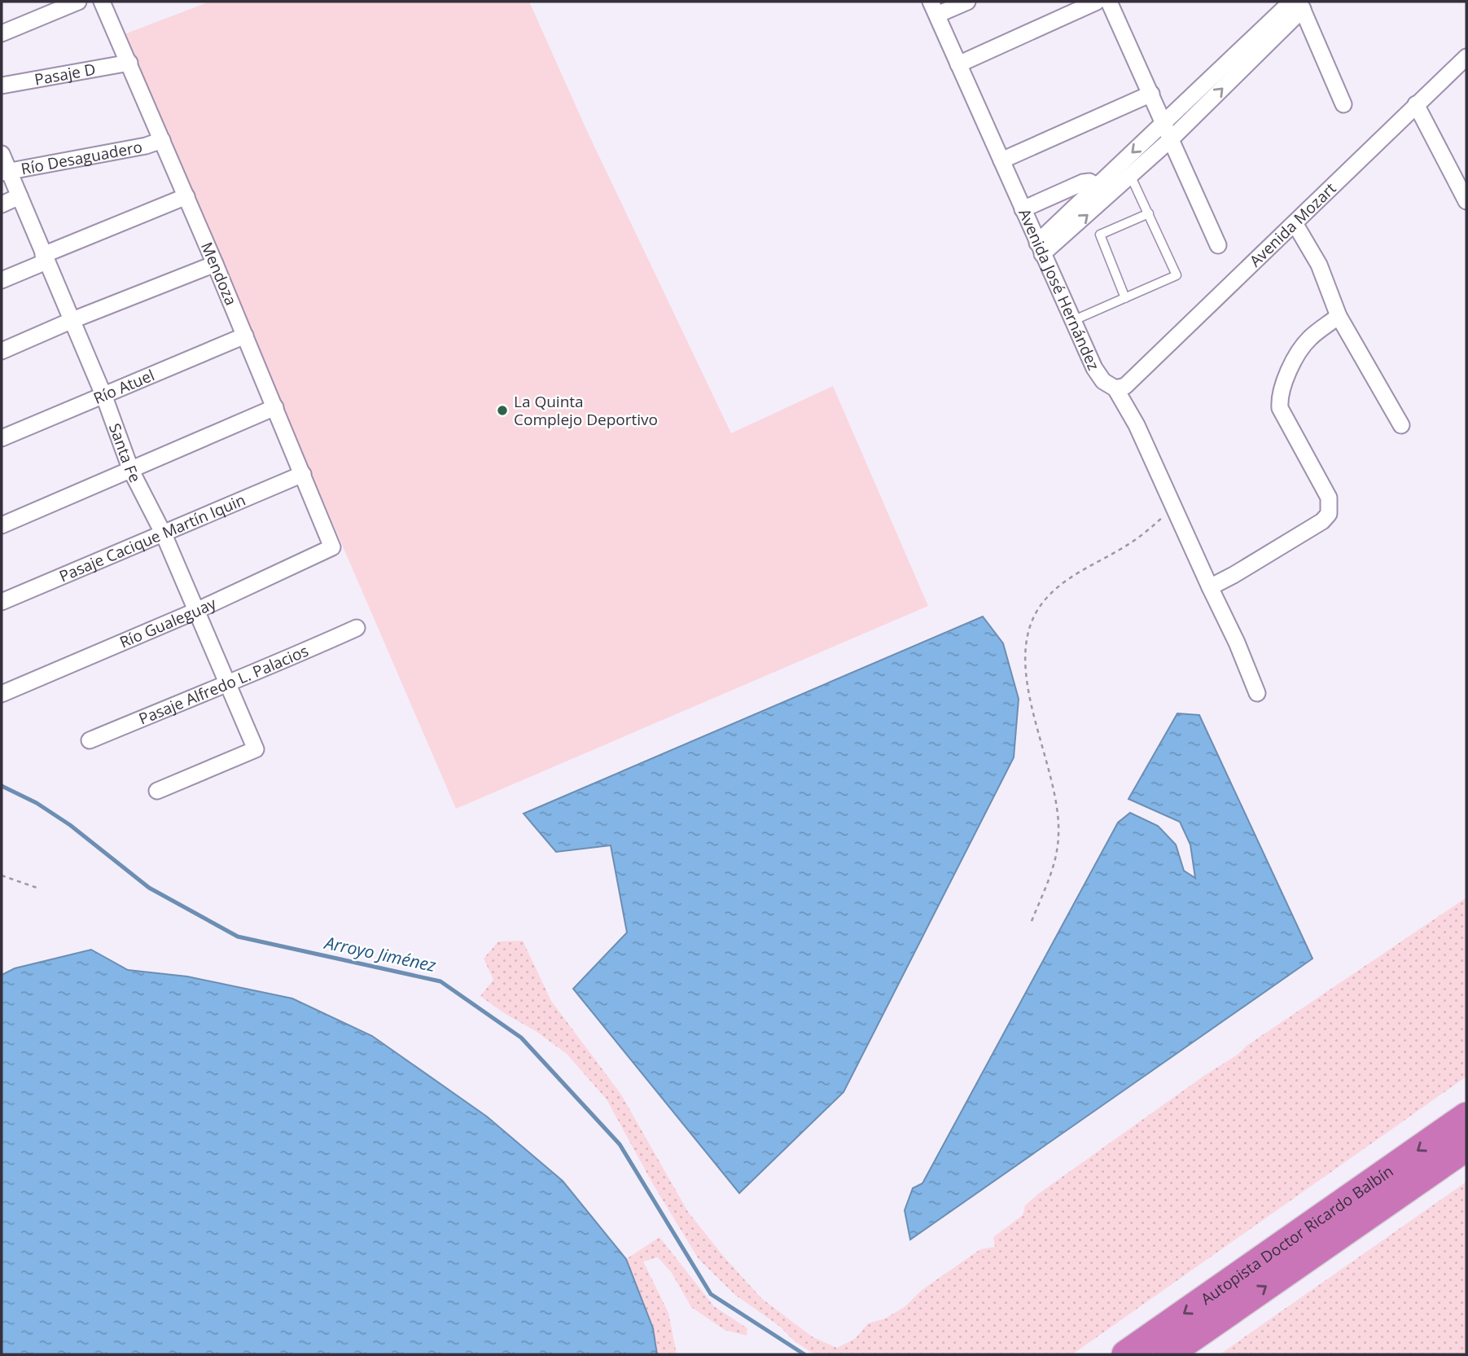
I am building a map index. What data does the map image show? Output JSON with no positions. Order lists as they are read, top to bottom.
{
  "streets": {
    "highway": ["Autopista Doctor Ricardo Balbín"],
    "street": [
      "Pasaje D",
      "Río Desaguadero",
      "Avenida Mozart",
      "Mendoza",
      "Avenida José Hernández",
      "Río Atuel",
      "Santa Fe",
      "Pasaje Cacique Martín Iquin",
      "Río Gualeguay",
      "Pasaje Alfredo L. Palacios"
    ]
  },
  "crossings": [
    ["Pasaje D", "Mendoza"],
    ["Río Desaguadero", "Mendoza"],
    ["Río Desaguadero", "Santa Fe"],
    ["Avenida Mozart", "Avenida José Hernández"],
    ["Mendoza", "Río Atuel"],
    ["Mendoza", "Pasaje Cacique Martín Iquin"],
    ["Mendoza", "Río Gualeguay"],
    ["Río Atuel", "Santa Fe"],
    ["Santa Fe", "Pasaje Cacique Martín Iquin"],
    ["Santa Fe", "Río Gualeguay"],
    ["Santa Fe", "Pasaje Alfredo L. Palacios"]
  ],
  "water": ["Arroyo Jiménez"],
  "places": ["La Quinta Complejo Deportivo"]
}
